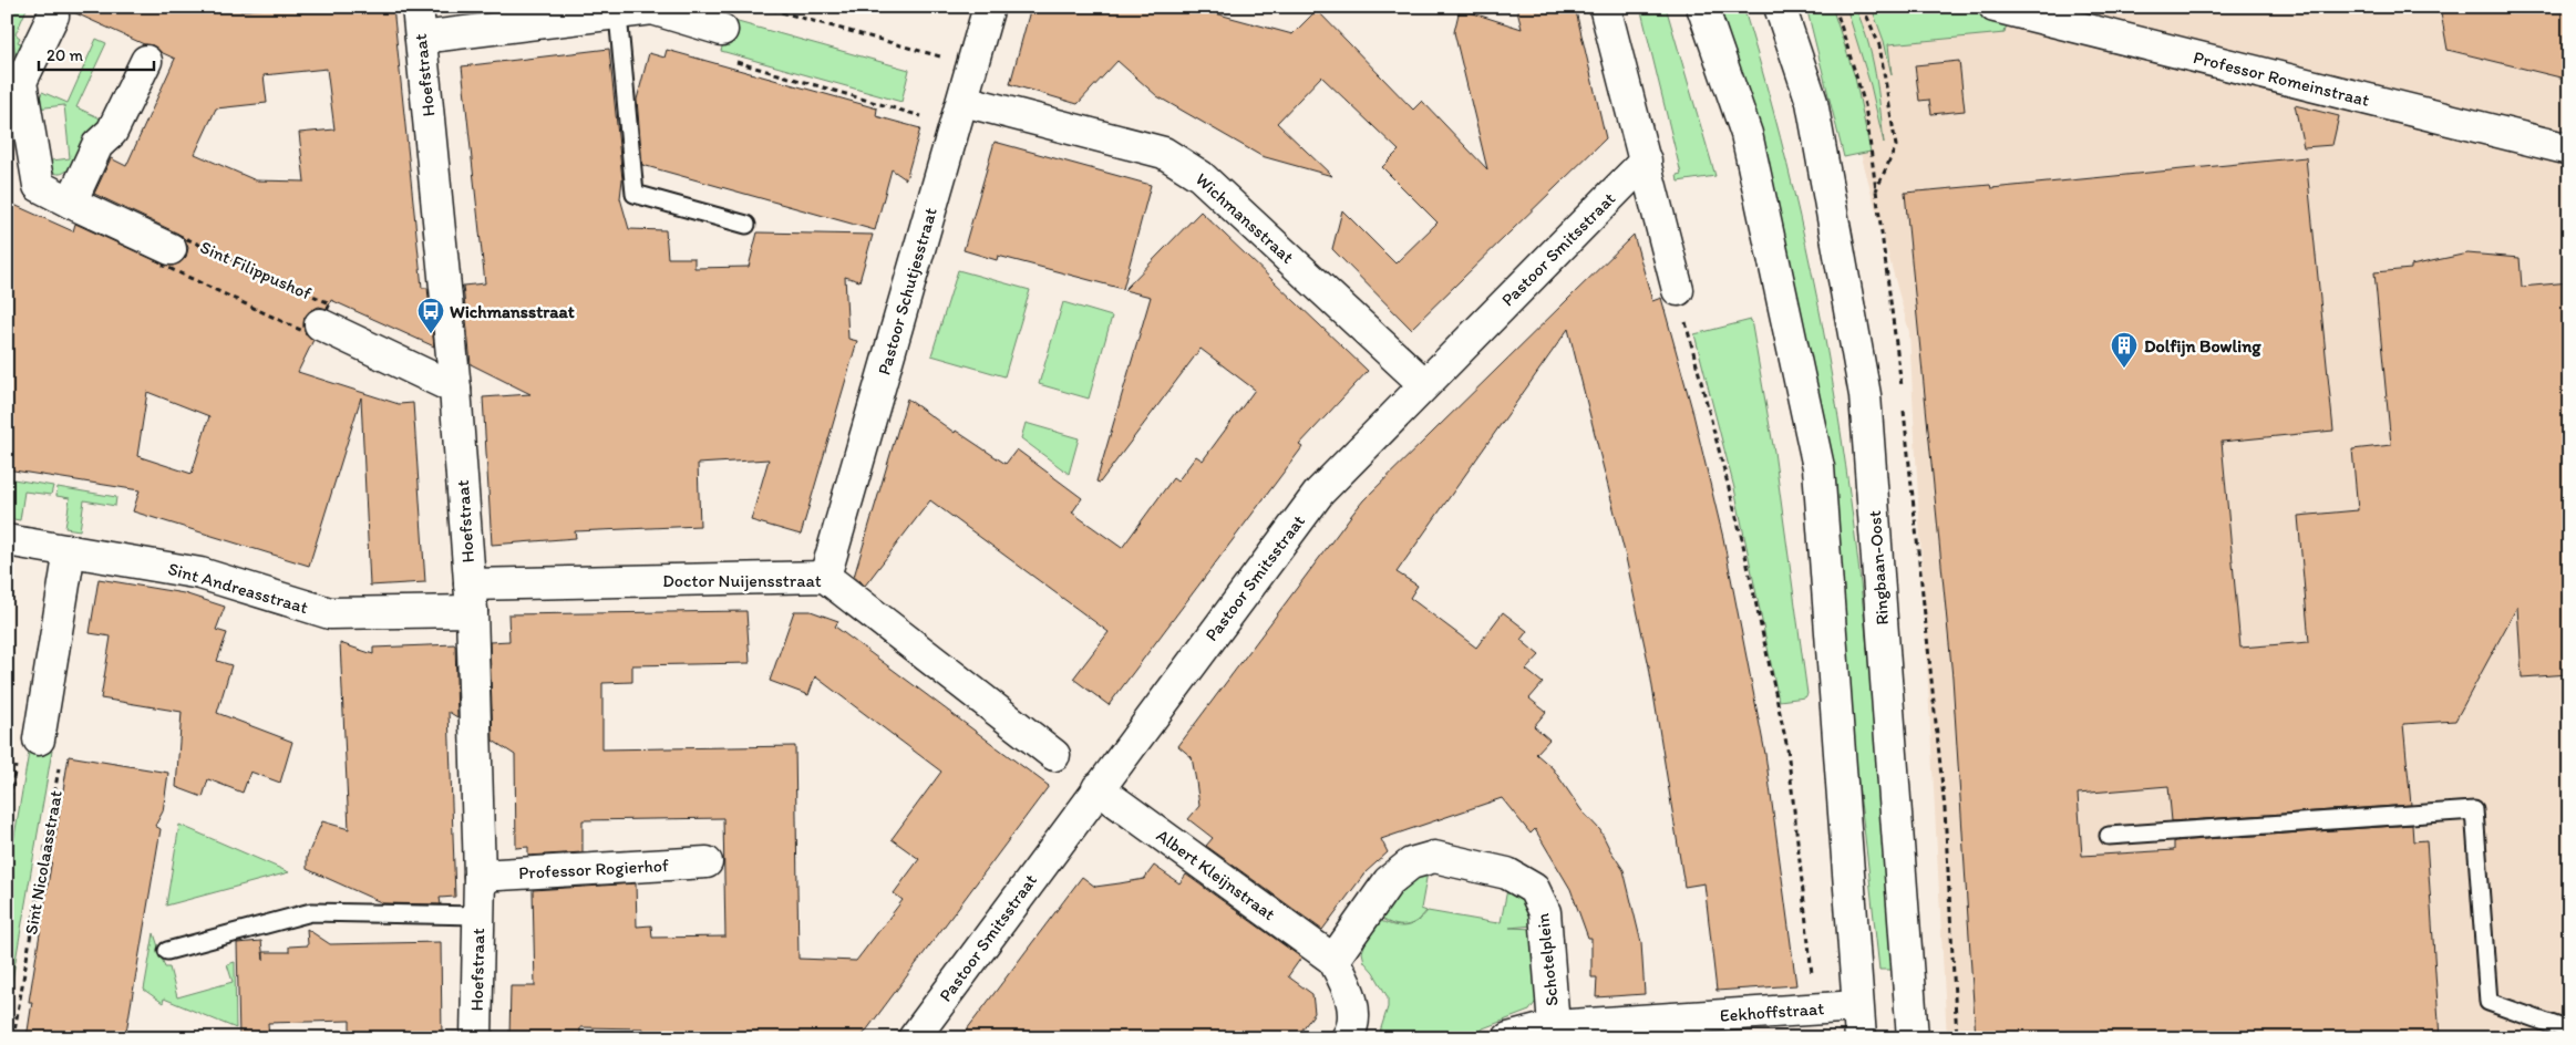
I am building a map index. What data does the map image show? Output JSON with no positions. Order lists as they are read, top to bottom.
{
  "streets": {
    "street": [
      "Hoefstraat",
      "Professor Romeinstraat",
      "Wichmansstraat",
      "Pastoor Smitsstraat",
      "Sint Filippushof",
      "Pastoor Schutjesstraat",
      "Ringbaan-Oost",
      "Doctor Nuijensstraat",
      "Sint Andreasstraat",
      "Professor Rogierhof",
      "Albert Kleijnstraat",
      "Schotelplein",
      "Eekhoffstraat"
    ],
    "path": ["Sint Nicolaasstraat"]
  },
  "crossings": [
    ["Hoefstraat", "Sint Filippushof"],
    ["Hoefstraat", "Doctor Nuijensstraat"],
    ["Hoefstraat", "Sint Andreasstraat"],
    ["Hoefstraat", "Professor Rogierhof"],
    ["Wichmansstraat", "Pastoor Smitsstraat"],
    ["Wichmansstraat", "Pastoor Schutjesstraat"],
    ["Pastoor Smitsstraat", "Albert Kleijnstraat"],
    ["Pastoor Schutjesstraat", "Doctor Nuijensstraat"],
    ["Doctor Nuijensstraat", "Sint Andreasstraat"],
    ["Albert Kleijnstraat", "Schotelplein"],
    ["Schotelplein", "Eekhoffstraat"]
  ],
  "places": {
    "bus stop": ["Wichmansstraat"],
    "building": ["Dolfijn Bowling"]
  },
  "scale_bar": "20 m"
}
